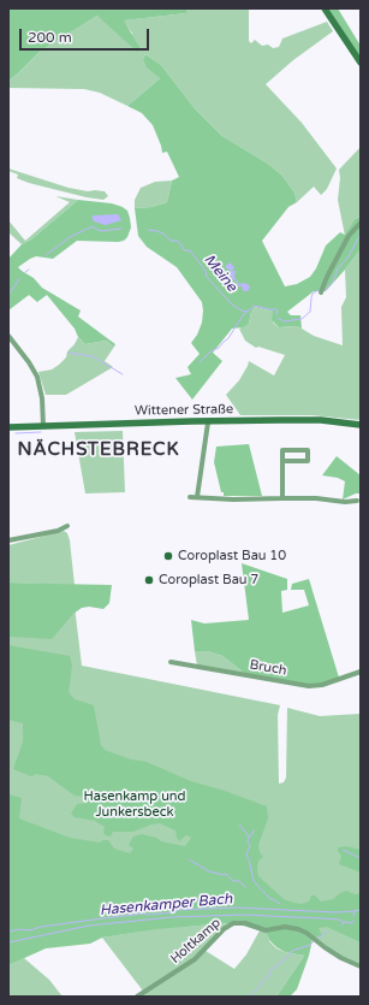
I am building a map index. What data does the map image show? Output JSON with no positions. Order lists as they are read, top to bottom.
{
  "streets": {
    "main road": ["Wittener Straße"],
    "street": ["Bruch", "Holtkamp"]
  },
  "districts": ["NÄCHSTEBRECK"],
  "water": ["Meine", "Hasenkamper Bach"],
  "parks": ["Hasenkamp und Junkersbeck"],
  "places": ["Coroplast Bau 10", "Coroplast Bau 7"],
  "scale_bar": "200 m"
}
